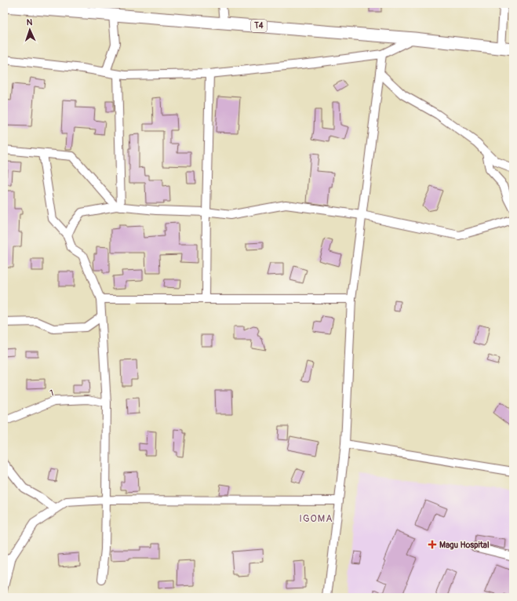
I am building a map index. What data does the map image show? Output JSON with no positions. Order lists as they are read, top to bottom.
{
  "streets": {
    "highway": ["T4"],
    "street": ["1"]
  },
  "districts": ["IGOMA"],
  "places": {
    "health": ["Magu Hospital"]
  },
  "north": "top"
}
